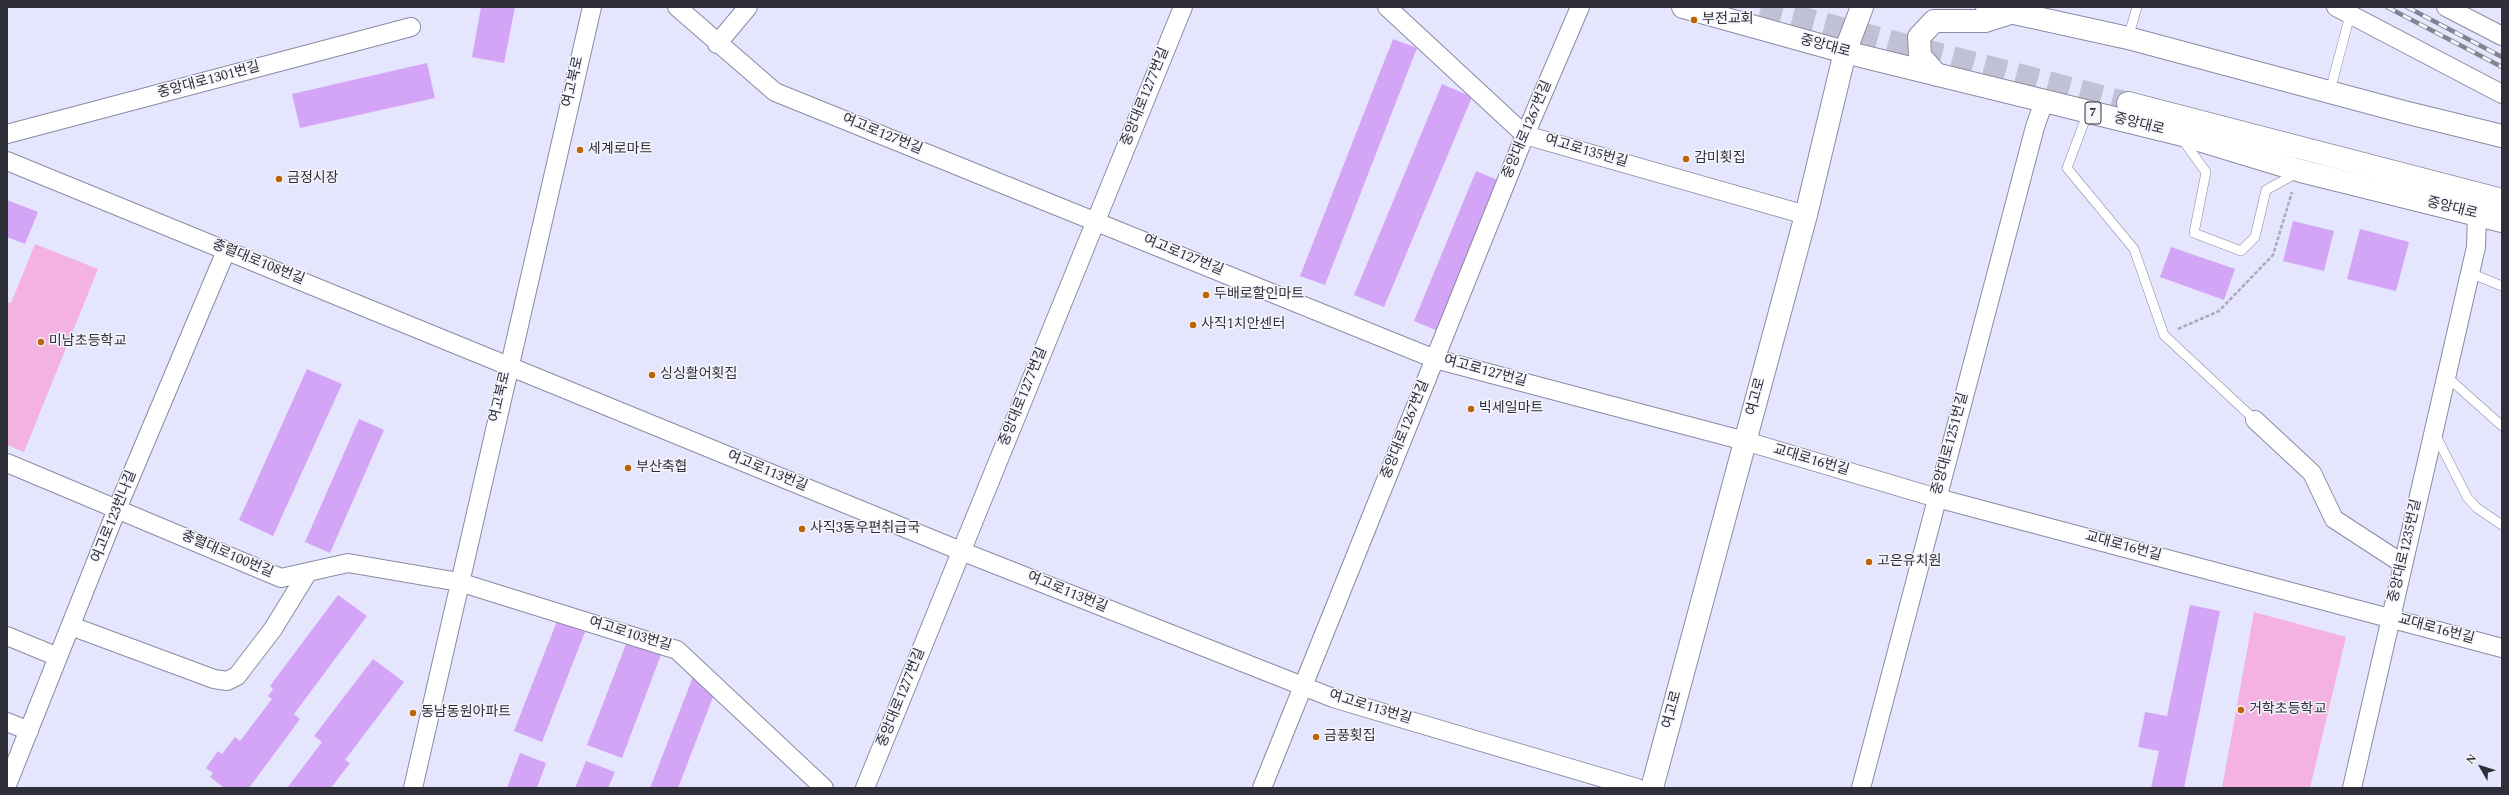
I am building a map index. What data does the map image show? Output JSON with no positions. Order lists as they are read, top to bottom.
{
  "streets": {
    "main road": ["중앙대로", "7", "여고로"],
    "street": [
      "중앙대로1301번길",
      "여고북로",
      "중앙대로1277번길",
      "중앙대로1267번길",
      "여고로127번길",
      "여고로135번길",
      "충렬대로108번길",
      "중앙대로1251번길",
      "교대로16번길",
      "여고로113번길",
      "여고로123번나길",
      "중앙대로1235번길",
      "충렬대로100번길",
      "여고로103번길"
    ]
  },
  "crossings": [
    ["중앙대로", "여고로"],
    ["중앙대로", "중앙대로1251번길"],
    ["중앙대로", "중앙대로1235번길"],
    ["여고북로", "충렬대로108번길"],
    ["여고북로", "여고로113번길"],
    ["여고북로", "충렬대로100번길"],
    ["여고북로", "여고로103번길"],
    ["중앙대로1277번길", "여고로127번길"],
    ["중앙대로1277번길", "여고로113번길"],
    ["중앙대로1267번길", "여고로127번길"],
    ["중앙대로1267번길", "여고로135번길"],
    ["중앙대로1267번길", "여고로113번길"],
    ["여고로127번길", "여고로"],
    ["여고로127번길", "교대로16번길"],
    ["여고로135번길", "여고로"],
    ["충렬대로108번길", "여고로113번길"],
    ["충렬대로108번길", "여고로123번나길"],
    ["여고로", "교대로16번길"],
    ["중앙대로1251번길", "교대로16번길"],
    ["교대로16번길", "중앙대로1235번길"],
    ["여고로123번나길", "충렬대로100번길"],
    ["충렬대로100번길", "여고로103번길"]
  ],
  "places": [
    "부전교회",
    "세계로마트",
    "감미횟집",
    "금정시장",
    "두배로할인마트",
    "사직1치안센터",
    "미남초등학교",
    "싱싱활어횟집",
    "빅세일마트",
    "부산축협",
    "사직3동우편취급국",
    "고은유치원",
    "거학초등학교",
    "동남동원아파트",
    "금풍횟집"
  ],
  "north": "top left"
}
